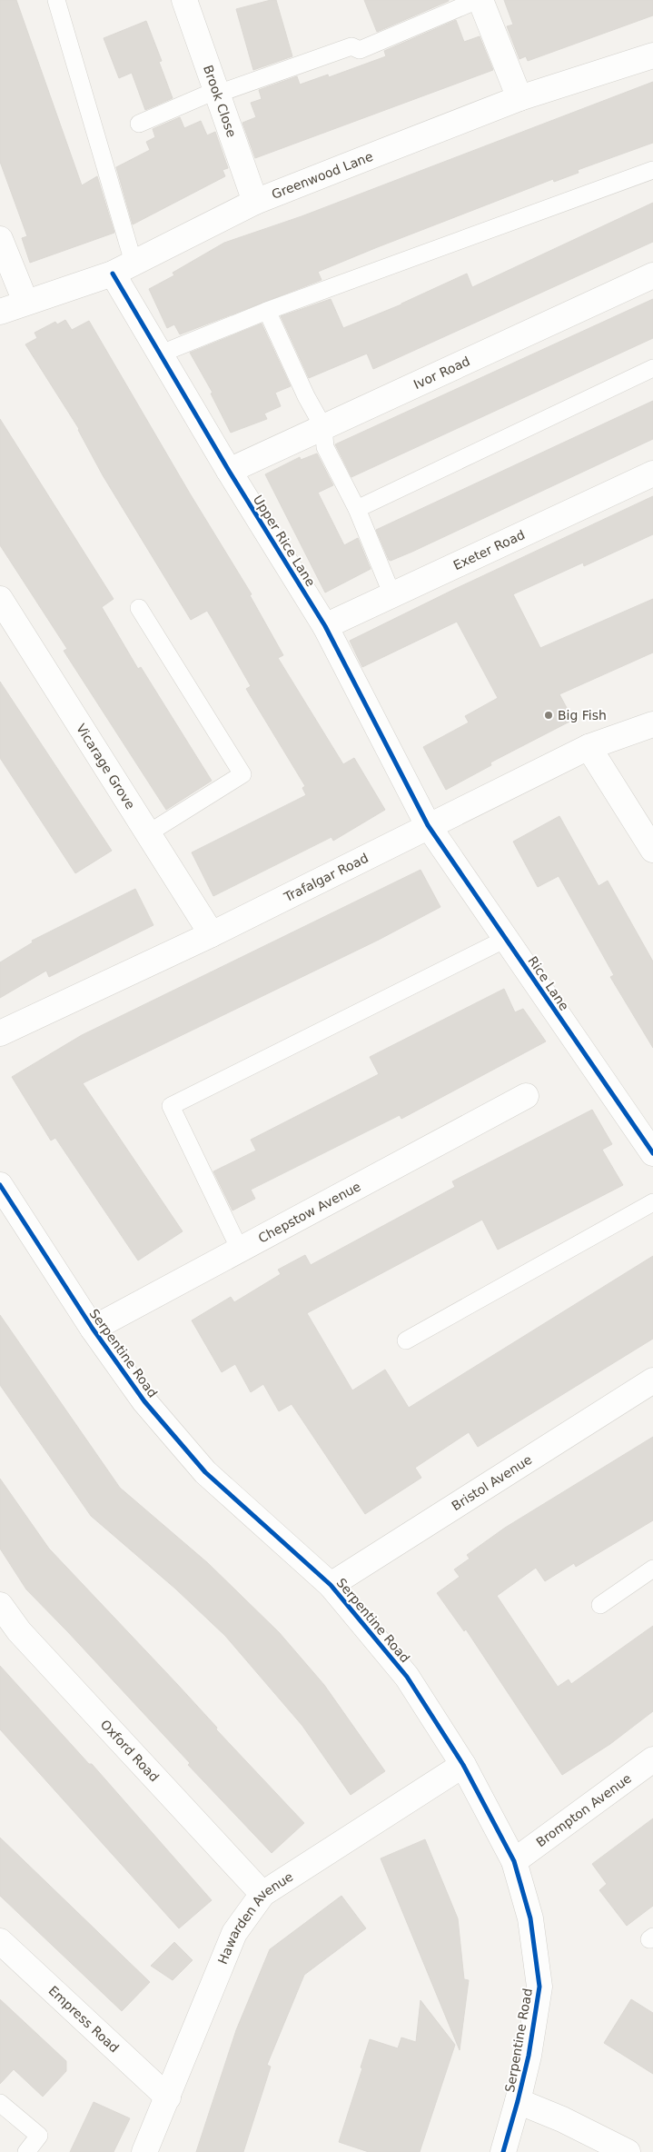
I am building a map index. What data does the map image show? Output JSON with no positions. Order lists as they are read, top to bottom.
{
  "streets": {
    "street": [
      "Brook Close",
      "Greenwood Lane",
      "Ivor Road",
      "Upper Rice Lane",
      "Exeter Road",
      "Vicarage Grove",
      "Trafalgar Road",
      "Rice Lane",
      "Chepstow Avenue",
      "Serpentine Road",
      "Bristol Avenue",
      "Oxford Road",
      "Brompton Avenue",
      "Hawarden Avenue",
      "Empress Road"
    ]
  },
  "crossings": [
    ["Brook Close", "Greenwood Lane"],
    ["Greenwood Lane", "Upper Rice Lane"],
    ["Ivor Road", "Upper Rice Lane"],
    ["Upper Rice Lane", "Exeter Road"],
    ["Upper Rice Lane", "Trafalgar Road"],
    ["Upper Rice Lane", "Rice Lane"],
    ["Vicarage Grove", "Trafalgar Road"],
    ["Trafalgar Road", "Rice Lane"],
    ["Chepstow Avenue", "Serpentine Road"],
    ["Serpentine Road", "Bristol Avenue"],
    ["Serpentine Road", "Brompton Avenue"],
    ["Serpentine Road", "Hawarden Avenue"],
    ["Oxford Road", "Hawarden Avenue"],
    ["Hawarden Avenue", "Empress Road"]
  ],
  "places": ["Big Fish"]
}
